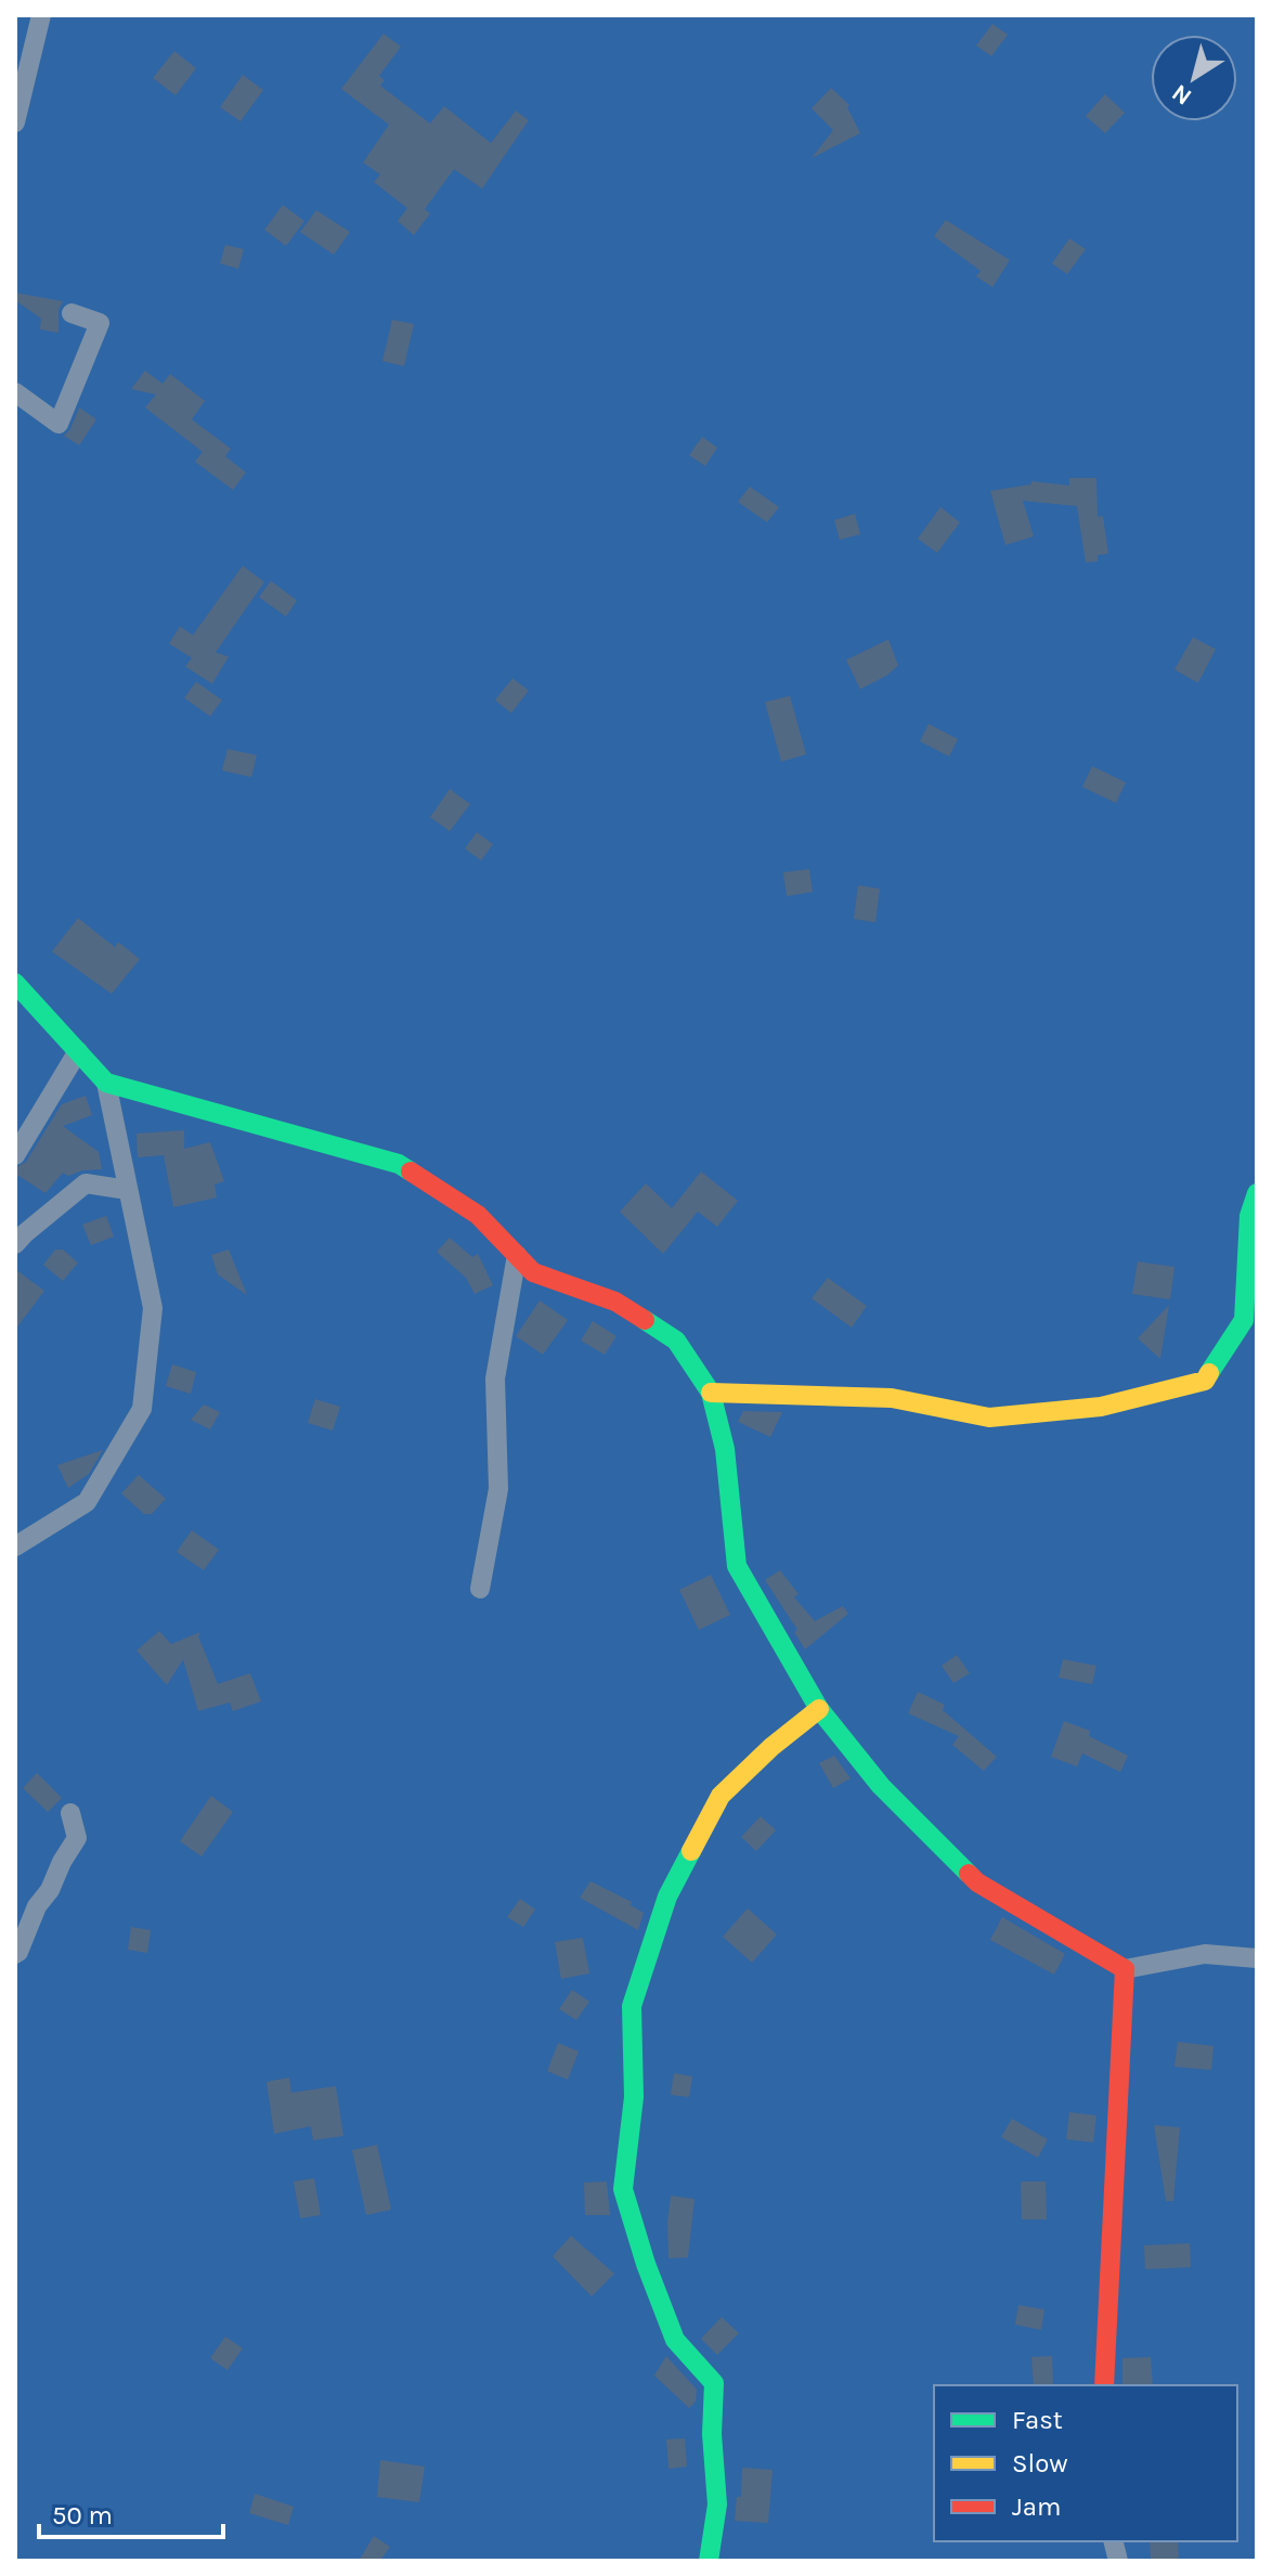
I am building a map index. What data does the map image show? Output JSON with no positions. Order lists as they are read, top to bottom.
{
  "legend": ["Fast", "Slow", "Jam"],
  "scale_bar": "50 m",
  "north": "bottom left"
}
